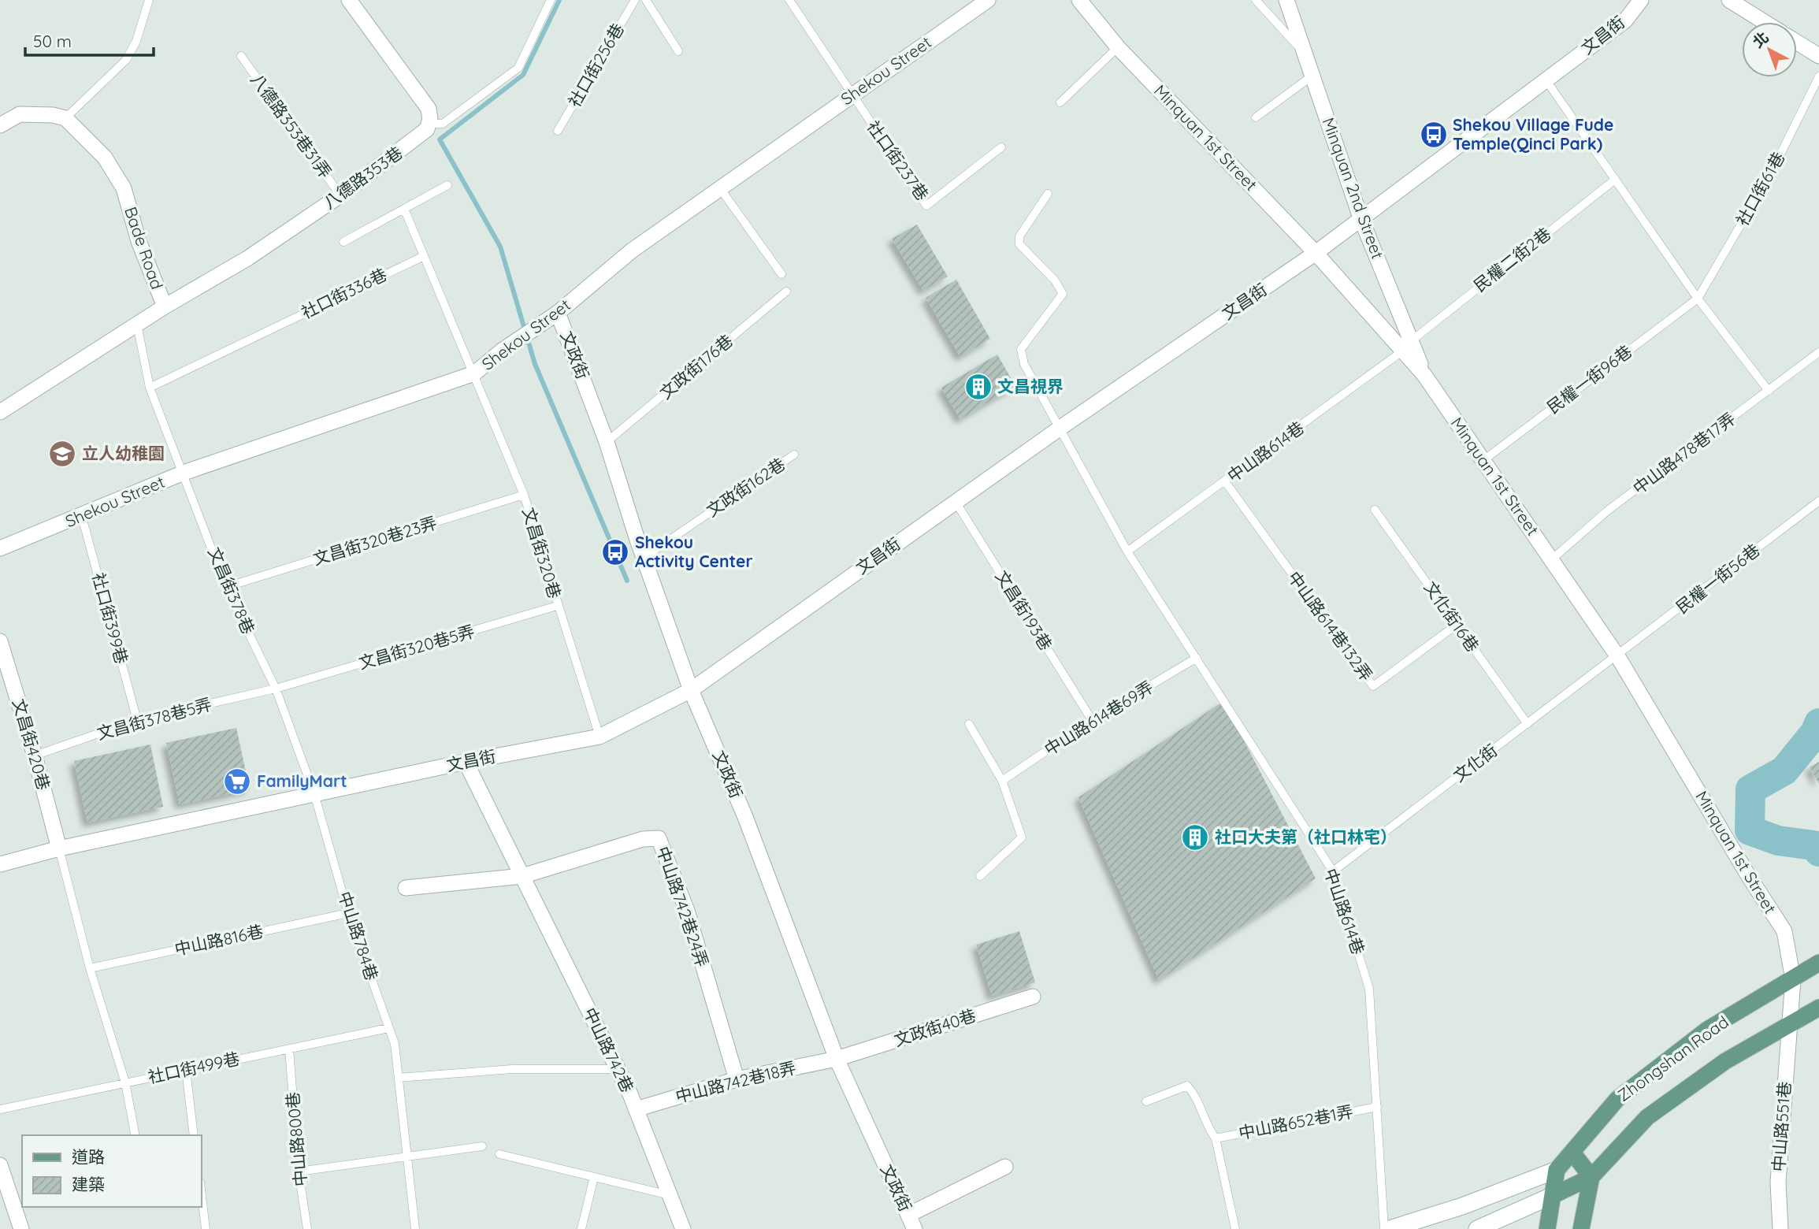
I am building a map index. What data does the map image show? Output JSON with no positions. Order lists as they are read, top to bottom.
{
  "streets": {
    "main road": ["Zhongshan Road"],
    "street": [
      "文昌街",
      "Shekou Street",
      "Minquan 1st Street",
      "八德路353巷",
      "Minquan 2nd Street",
      "Bade Road",
      "文政街",
      "文昌街420巷",
      "中山路742巷24弄",
      "文政街40巷",
      "中山路742巷",
      "中山路742巷18弄",
      "中山路551巷"
    ],
    "lane": [
      "社口街256巷",
      "八德路353巷31弄",
      "社口街237巷",
      "社口街61巷",
      "民權二街2巷",
      "社口街336巷",
      "文政街176巷",
      "民權一街96巷",
      "中山路614巷",
      "中山路478巷17弄",
      "文政街162巷",
      "文昌街320巷23弄",
      "文昌街320巷",
      "民權一街56巷",
      "文昌街378巷",
      "文昌街193巷",
      "文化街16巷",
      "社口街399巷",
      "中山路614巷132弄",
      "文昌街320巷5弄",
      "中山路614巷69弄",
      "文昌街378巷5弄",
      "文化街",
      "中山路784巷",
      "中山路816巷",
      "社口街499巷",
      "中山路652巷1弄",
      "中山路800巷"
    ]
  },
  "crossings": [
    ["文昌街", "Minquan 1st Street"],
    ["文昌街", "Minquan 2nd Street"],
    ["文昌街", "文政街"],
    ["文昌街", "中山路614巷"],
    ["文昌街", "文昌街320巷"],
    ["文昌街", "文昌街378巷"],
    ["文昌街", "文昌街193巷"],
    ["文昌街", "文昌街420巷"],
    ["文昌街", "中山路784巷"],
    ["文昌街", "中山路742巷"],
    ["Shekou Street", "社口街237巷"],
    ["Shekou Street", "文政街"],
    ["Shekou Street", "文昌街320巷"],
    ["Shekou Street", "文昌街378巷"],
    ["Shekou Street", "社口街399巷"],
    ["八德路353巷31弄", "八德路353巷"],
    ["Minquan 1st Street", "Minquan 2nd Street"],
    ["Minquan 1st Street", "民權二街2巷"],
    ["Minquan 1st Street", "民權一街96巷"],
    ["Minquan 1st Street", "中山路614巷"],
    ["Minquan 1st Street", "中山路478巷17弄"],
    ["Minquan 1st Street", "民權一街56巷"],
    ["Minquan 1st Street", "文化街"],
    ["Minquan 1st Street", "Zhongshan Road"],
    ["Minquan 1st Street", "中山路551巷"],
    ["八德路353巷", "Bade Road"],
    ["Minquan 2nd Street", "民權二街2巷"],
    ["Minquan 2nd Street", "中山路614巷"],
    ["社口街61巷", "民權一街96巷"],
    ["Bade Road", "文昌街378巷"],
    ["民權二街2巷", "中山路614巷"],
    ["社口街336巷", "文昌街378巷"],
    ["文政街", "文政街176巷"],
    ["文政街", "文政街162巷"],
    ["文政街", "文政街40巷"],
    ["文政街", "中山路742巷18弄"],
    ["中山路614巷", "中山路614巷132弄"],
    ["中山路614巷", "中山路614巷69弄"],
    ["中山路614巷", "文化街"],
    ["中山路614巷", "中山路652巷1弄"],
    ["文昌街320巷23弄", "文昌街320巷"],
    ["文昌街320巷23弄", "文昌街378巷"],
    ["文昌街320巷", "文昌街320巷5弄"],
    ["民權一街56巷", "文化街"],
    ["文昌街378巷", "文昌街320巷5弄"],
    ["文昌街378巷", "文昌街378巷5弄"],
    ["文昌街378巷", "中山路784巷"],
    ["文昌街193巷", "中山路614巷69弄"],
    ["文化街16巷", "中山路614巷132弄"],
    ["文化街16巷", "文化街"],
    ["社口街399巷", "文昌街378巷5弄"],
    ["文昌街320巷5弄", "文昌街378巷5弄"],
    ["文昌街378巷5弄", "文昌街420巷"],
    ["中山路742巷24弄", "中山路742巷"],
    ["中山路742巷24弄", "中山路742巷18弄"],
    ["中山路784巷", "中山路816巷"],
    ["中山路784巷", "社口街499巷"],
    ["文政街40巷", "中山路742巷18弄"],
    ["中山路742巷", "中山路742巷18弄"],
    ["Zhongshan Road", "中山路551巷"],
    ["社口街499巷", "中山路800巷"]
  ],
  "places": {
    "bus stop": ["Shekou Village Fude Temple(Qinci Park)", "Shekou Activity Center"],
    "building": ["文昌視界", "社口大夫第（社口林宅）"],
    "school or university": ["立人幼稚園"],
    "supermarket": ["FamilyMart"]
  },
  "legend": ["道路", "建築"],
  "scale_bar": "50 m",
  "north": "top left"
}
